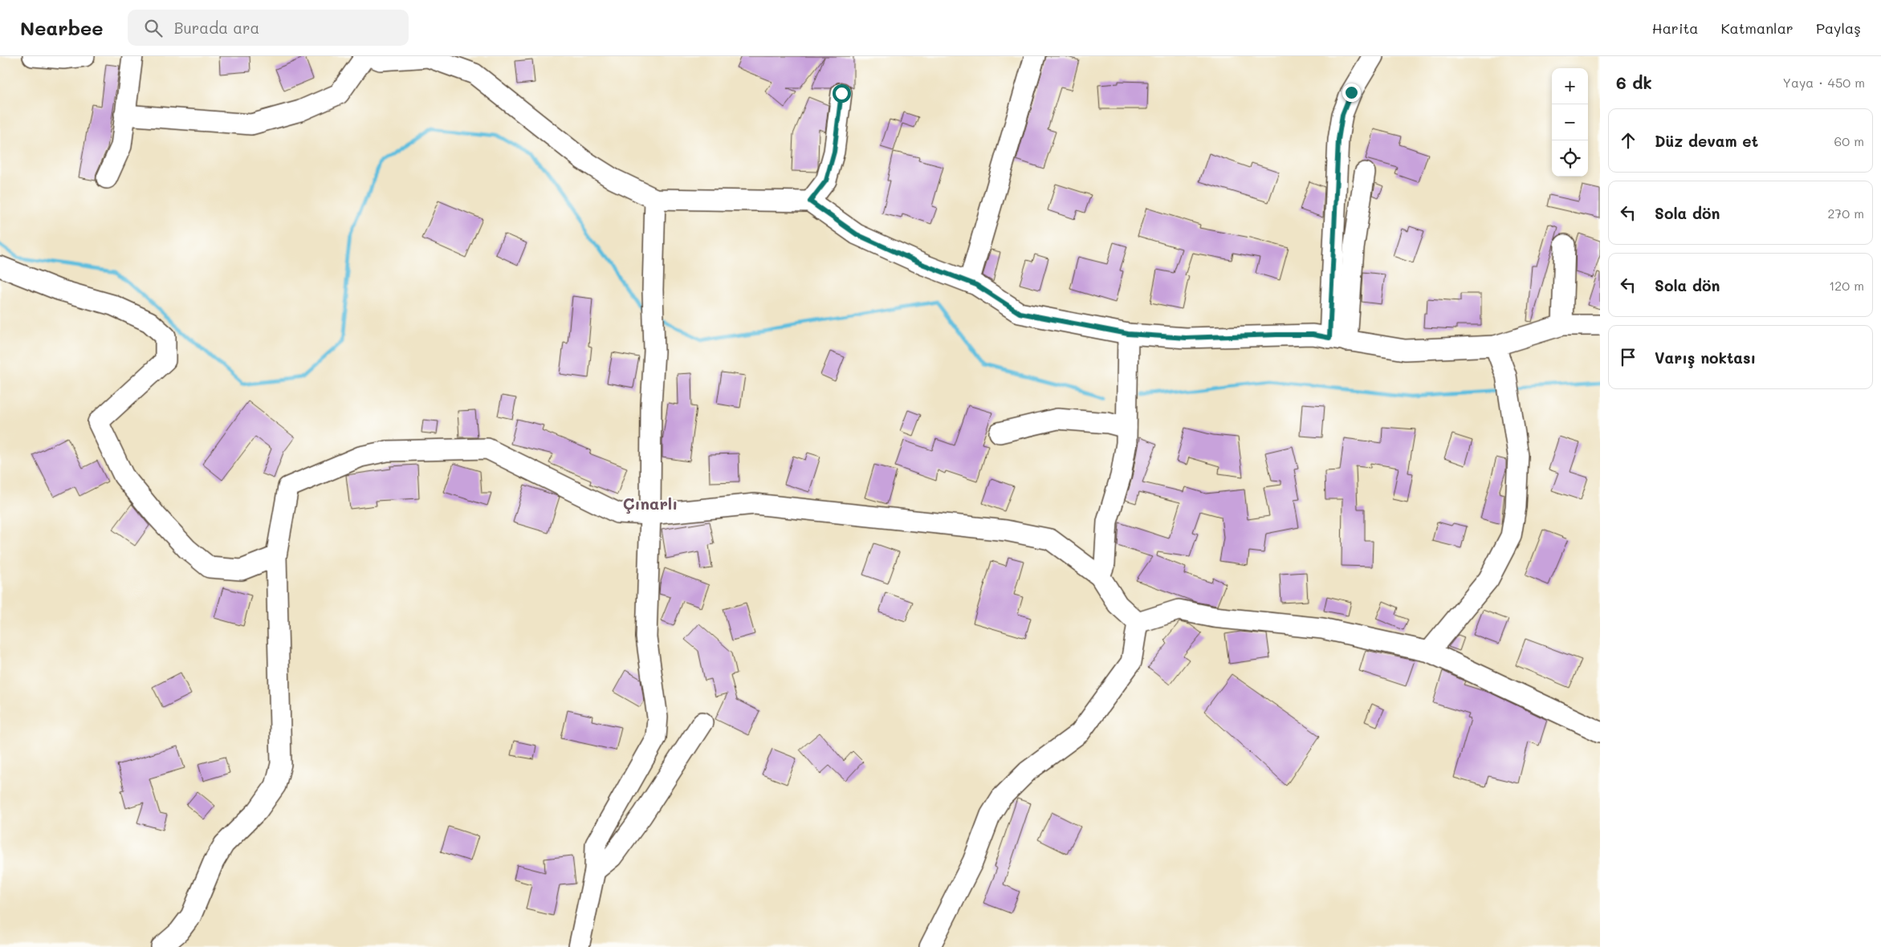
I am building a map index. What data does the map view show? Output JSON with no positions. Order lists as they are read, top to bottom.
{
  "districts": ["Çınarlı"],
  "page": {
    "header": "Nearbee",
    "search": "Burada ara",
    "nav": ["Harita", "Katmanlar", "Paylaş"],
    "heading": ["6 dk", "Yaya · 450 m"],
    "map_buttons": ["+", "−"],
    "list": [
      ["Düz devam et", "60 m"],
      ["Sola dön", "270 m"],
      ["Sola dön", "120 m"],
      "Varış noktası"
    ]
  }
}
